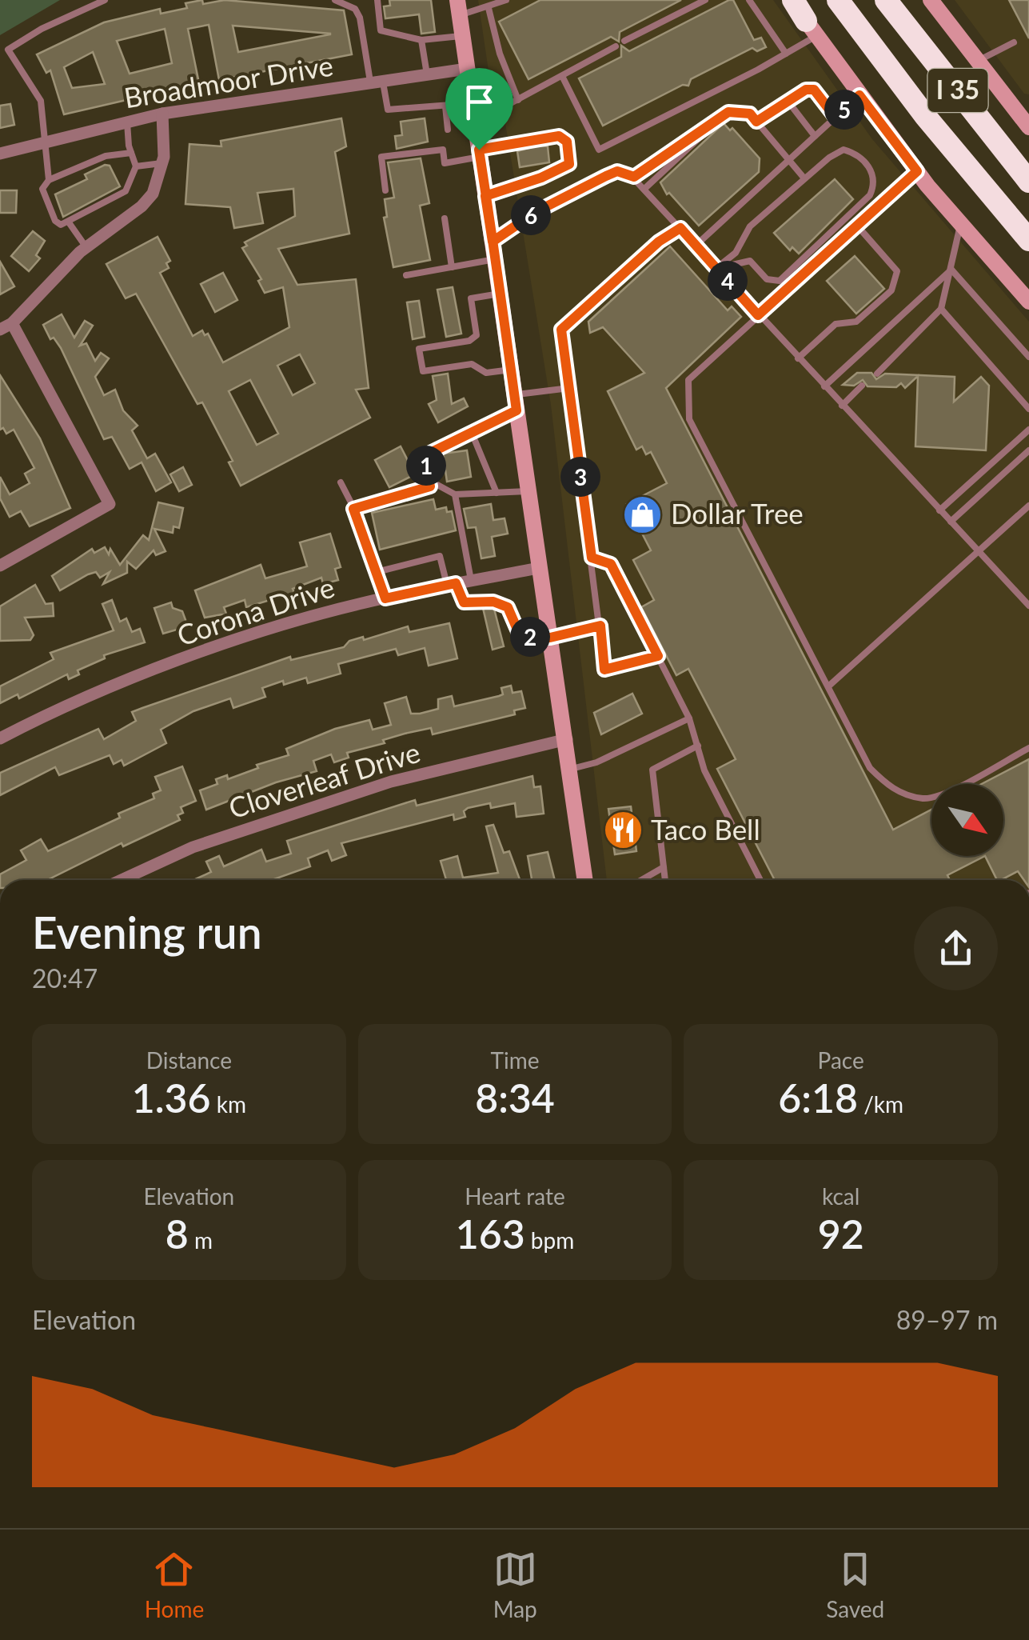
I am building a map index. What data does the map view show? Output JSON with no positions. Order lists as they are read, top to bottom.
{
  "streets": {
    "highway": ["I 35"],
    "street": ["Broadmoor Drive", "Corona Drive", "Cloverleaf Drive"]
  },
  "places": {
    "shop": ["Dollar Tree"],
    "restaurant": ["Taco Bell"]
  },
  "north": "bottom right",
  "page": {
    "pins": [
      "5",
      "6",
      "4",
      "1",
      "3",
      "2"
    ],
    "heading": ["Evening run", "20:47"],
    "stats": [
      ["Distance", "1.36 km"],
      ["Time", "8:34"],
      ["Pace", "6:18 /km"],
      ["Elevation", "8 m"],
      ["Heart rate", "163 bpm"],
      ["kcal", "92"]
    ],
    "chart": ["Elevation", "89–97 m"],
    "tabs": ["Home", "Map", "Saved"]
  }
}
